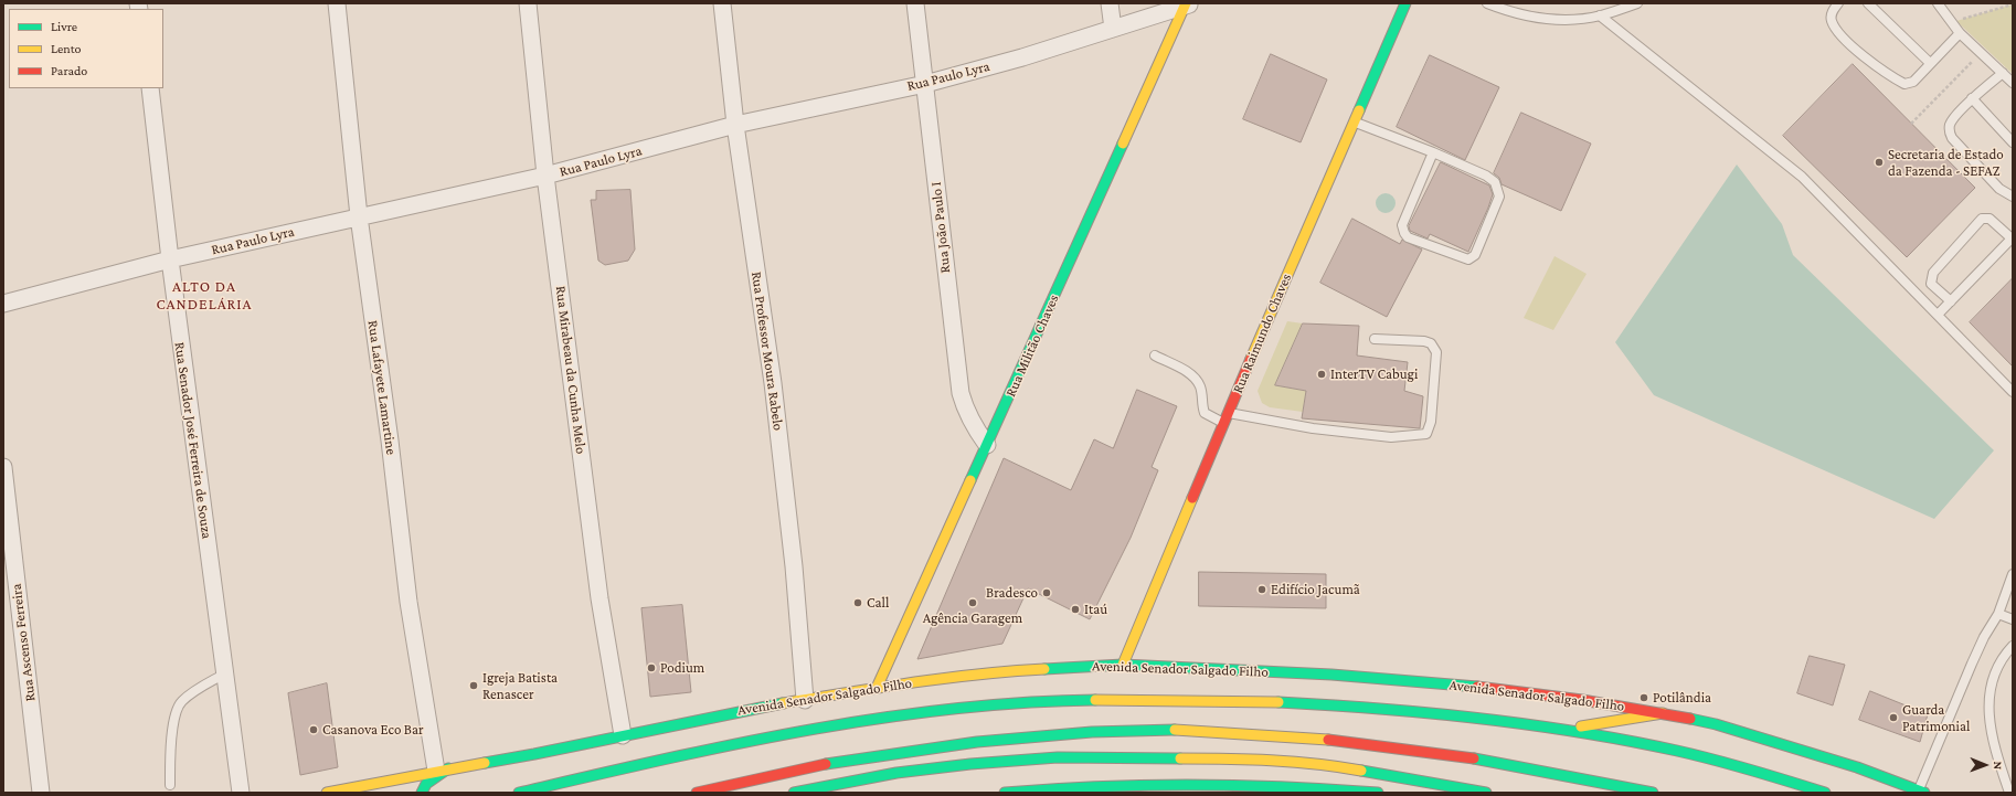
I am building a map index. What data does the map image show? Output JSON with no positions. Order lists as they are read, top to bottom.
{
  "streets": {
    "main road": ["Rua Raimundo Chaves", "Rua Militão Chaves", "Avenida Senador Salgado Filho"],
    "street": [
      "Rua Paulo Lyra",
      "Rua João Paulo I",
      "Rua Professor Moura Rabelo",
      "Rua Mirabeau da Cunha Melo",
      "Rua Lafayete Lamartine",
      "Rua Senador José Ferreira de Souza",
      "Rua Ascenso Ferreira"
    ]
  },
  "crossings": [
    ["Rua Paulo Lyra", "Rua João Paulo I"],
    ["Rua Paulo Lyra", "Rua Militão Chaves"],
    ["Rua Paulo Lyra", "Rua Professor Moura Rabelo"],
    ["Rua Paulo Lyra", "Rua Mirabeau da Cunha Melo"],
    ["Rua Paulo Lyra", "Rua Lafayete Lamartine"],
    ["Rua Paulo Lyra", "Rua Senador José Ferreira de Souza"],
    ["Rua João Paulo I", "Rua Militão Chaves"],
    ["Rua Raimundo Chaves", "Avenida Senador Salgado Filho"],
    ["Rua Militão Chaves", "Avenida Senador Salgado Filho"],
    ["Rua Professor Moura Rabelo", "Avenida Senador Salgado Filho"],
    ["Rua Mirabeau da Cunha Melo", "Avenida Senador Salgado Filho"],
    ["Rua Lafayete Lamartine", "Avenida Senador Salgado Filho"]
  ],
  "districts": ["ALTO DA CANDELÁRIA"],
  "places": [
    "Secretaria de Estado da Fazenda - SEFAZ",
    "InterTV Cabugi",
    "Edifício Jacumã",
    "Bradesco",
    "Call",
    "Agência Garagem",
    "Itaú",
    "Podium",
    "Igreja Batista Renascer",
    "Potilândia",
    "Guarda Patrimonial",
    "Casanova Eco Bar"
  ],
  "legend": ["Livre", "Lento", "Parado"],
  "north": "right"
}
